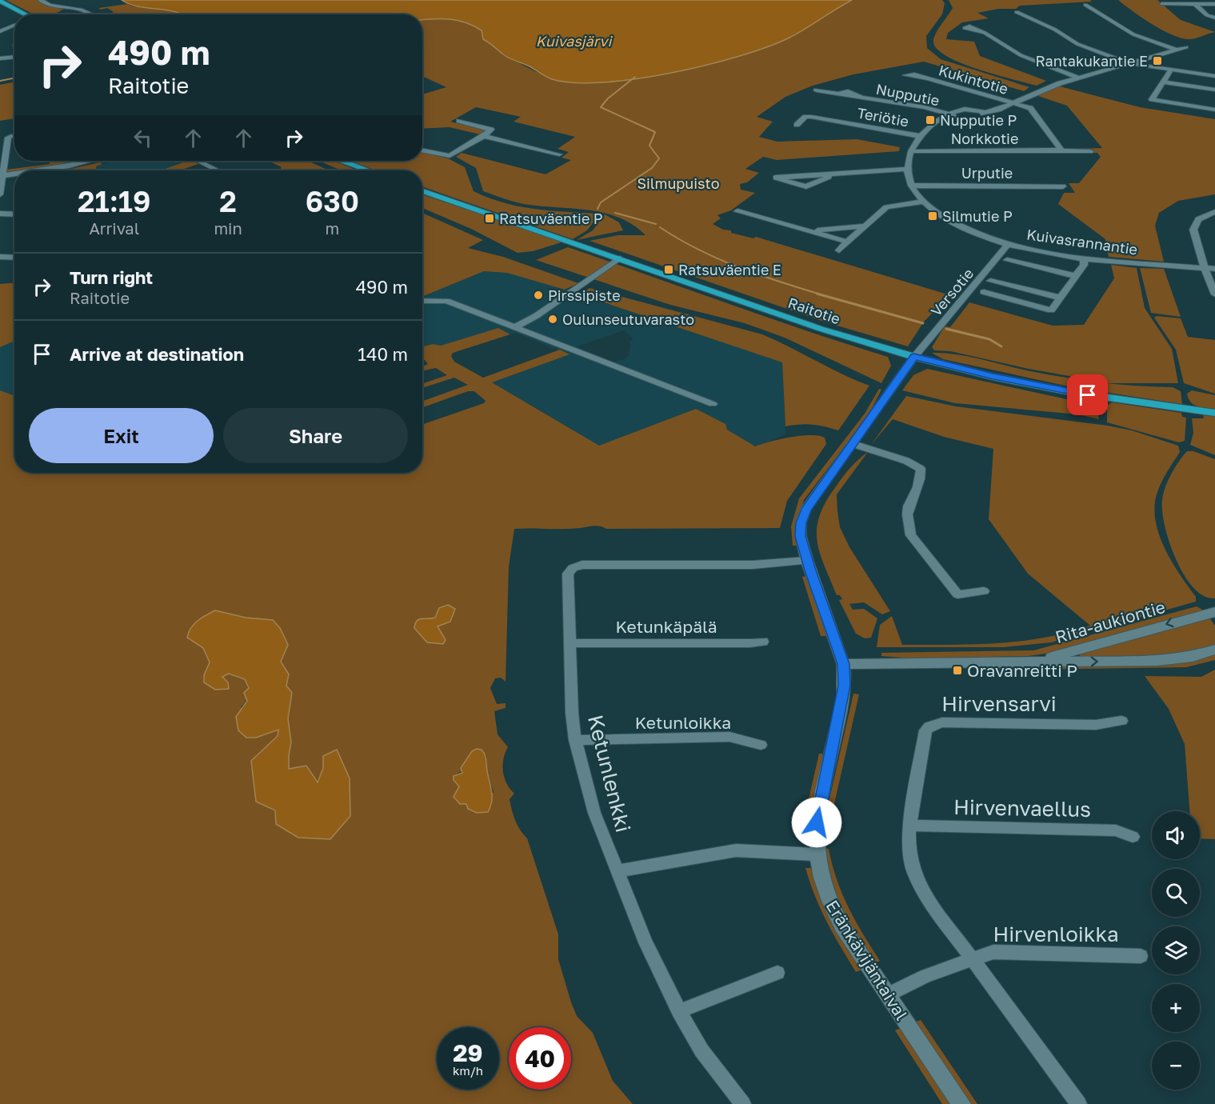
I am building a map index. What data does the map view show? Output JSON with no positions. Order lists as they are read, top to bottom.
{
  "streets": {
    "main road": ["Raitotie"],
    "street": [
      "Kukintotie",
      "Nupputie",
      "Teriötie",
      "Norkkotie",
      "Urputie",
      "Kuivasrannantie",
      "Versotie",
      "Rita-aukiontie",
      "Ketunkäpälä",
      "Hirvensarvi",
      "Ketunloikka",
      "Ketunlenkki",
      "Hirvenvaellus",
      "Hirvenloikka",
      "Eränkävijäntaival"
    ]
  },
  "crossings": [
    ["Kukintotie", "Norkkotie"],
    ["Nupputie", "Kuivasrannantie"],
    ["Teriötie", "Kuivasrannantie"],
    ["Norkkotie", "Kuivasrannantie"],
    ["Urputie", "Kuivasrannantie"],
    ["Kuivasrannantie", "Versotie"],
    ["Versotie", "Raitotie"],
    ["Versotie", "Eränkävijäntaival"],
    ["Raitotie", "Eränkävijäntaival"],
    ["Rita-aukiontie", "Eränkävijäntaival"],
    ["Ketunkäpälä", "Ketunlenkki"],
    ["Hirvensarvi", "Hirvenvaellus"],
    ["Hirvensarvi", "Hirvenloikka"],
    ["Ketunloikka", "Ketunlenkki"],
    ["Ketunlenkki", "Eränkävijäntaival"]
  ],
  "water": ["Kuivasjärvi"],
  "parks": ["Silmupuisto"],
  "places": {
    "transit": [
      "Rantakukantie E",
      "Nupputie P",
      "Silmutie P",
      "Ratsuväentie P",
      "Ratsuväentie E",
      "Oravanreitti P"
    ],
    "other": ["Pirssipiste", "Oulunseutuvarasto"]
  },
  "page": {
    "turn": ["490 m", "Raitotie"],
    "eta": [
      "21:19",
      "Arrival",
      "2",
      "min",
      "630",
      "m"
    ],
    "list": [
      {
        "name": "Turn right",
        "note": "Raitotie",
        "value": "490 m"
      },
      {
        "name": "Arrive at destination",
        "value": "140 m"
      }
    ],
    "buttons": ["Exit", "Share"],
    "map_buttons": ["+", "−"],
    "speed": "29 km/h",
    "limit": "40"
  }
}
